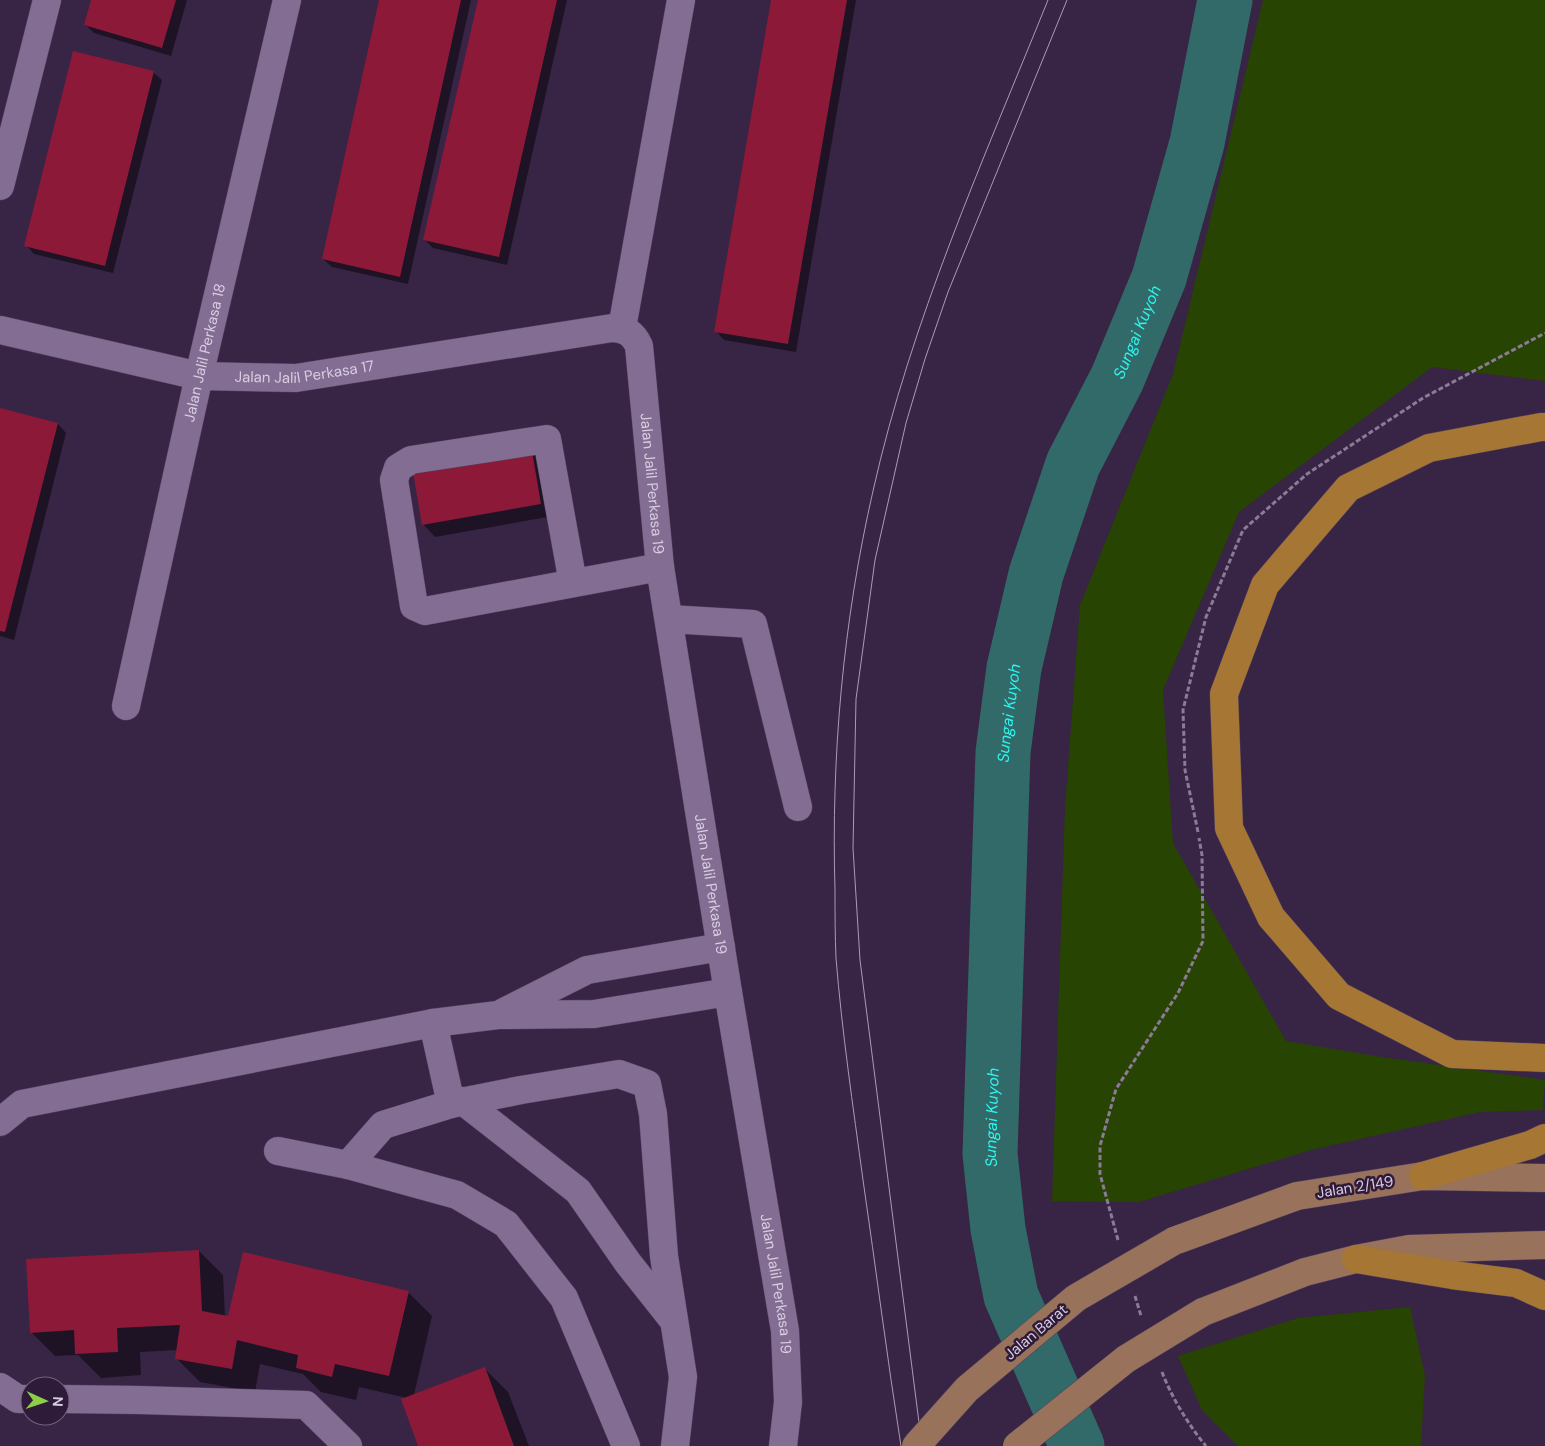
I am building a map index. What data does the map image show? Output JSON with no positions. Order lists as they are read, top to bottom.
{
  "streets": {
    "main road": ["Jalan 2/149", "Jalan Barat"],
    "street": ["Jalan Jalil Perkasa 18", "Jalan Jalil Perkasa 17", "Jalan Jalil Perkasa 19"]
  },
  "crossings": [
    ["Jalan Jalil Perkasa 18", "Jalan Jalil Perkasa 17"],
    ["Jalan Jalil Perkasa 17", "Jalan Jalil Perkasa 19"],
    ["Jalan 2/149", "Jalan Barat"]
  ],
  "water": ["Sungai Kuyoh"],
  "north": "right"
}
